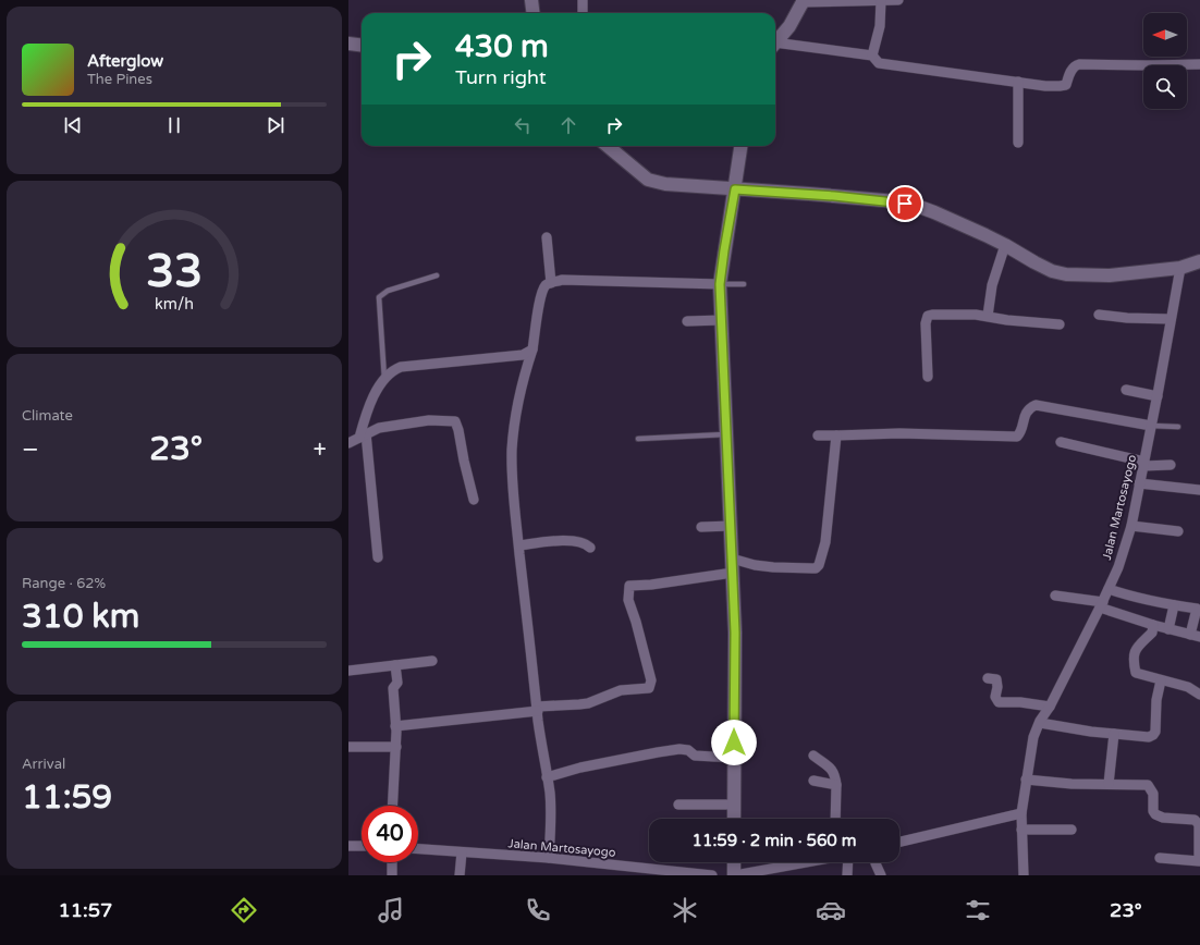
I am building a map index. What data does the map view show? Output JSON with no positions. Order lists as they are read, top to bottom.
{
  "streets": {
    "street": ["Jalan Martosayogo"]
  },
  "north": "left",
  "page": {
    "turn": ["430 m", "Turn right"],
    "song": ["Afterglow", "The Pines"],
    "tile": [
      "Climate",
      ["Range · 62%", "310 km"],
      ["Arrival", "11:59"]
    ],
    "heat": ["−", "23°", "+"],
    "limit": "40",
    "trip": "11:59 · 2 min · 560 m",
    "tabs": ["11:57", "23°"],
    "gauge": ["33", "km/h"]
  }
}
